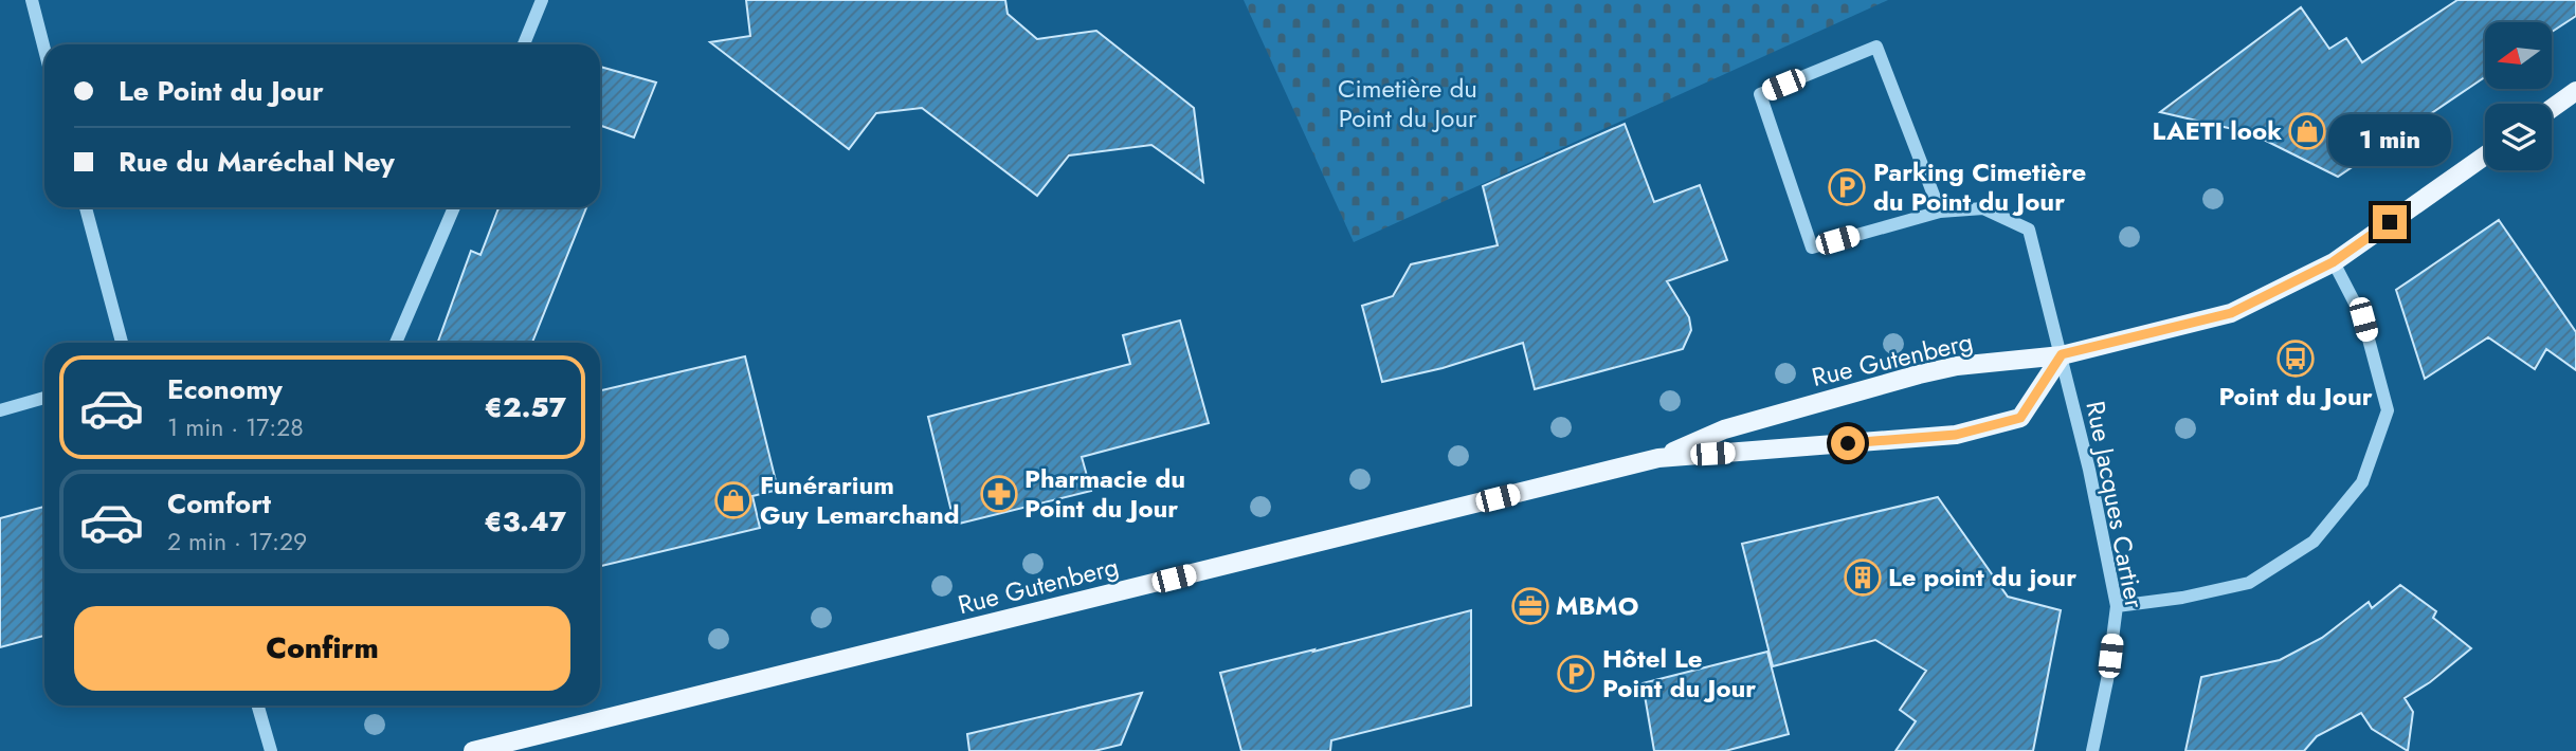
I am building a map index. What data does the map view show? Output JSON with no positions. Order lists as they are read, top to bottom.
{
  "streets": {
    "main road": ["Rue Gutenberg"],
    "street": ["Rue Jacques Cartier"]
  },
  "crossings": [
    ["Rue Gutenberg", "Rue Jacques Cartier"]
  ],
  "parks": ["Cimetière du Point du Jour"],
  "places": {
    "shop": ["LAETI look", "Funérarium Guy Lemarchand"],
    "parking": ["Parking Cimetière du Point du Jour", "Hôtel Le Point du Jour"],
    "bus stop": ["Point du Jour"],
    "pharmacy": ["Pharmacie du Point du Jour"],
    "building": ["Le point du jour"],
    "office": ["MBMO"]
  },
  "north": "left",
  "page": {
    "banner": ["Le Point du Jour", "Rue du Maréchal Ney"],
    "bubble": "1 min",
    "list": [
      {
        "name": "Economy",
        "note": "1 min · 17:28",
        "value": "€2.57"
      },
      {
        "name": "Comfort",
        "note": "2 min · 17:29",
        "value": "€3.47"
      }
    ],
    "buttons": "Confirm"
  }
}
